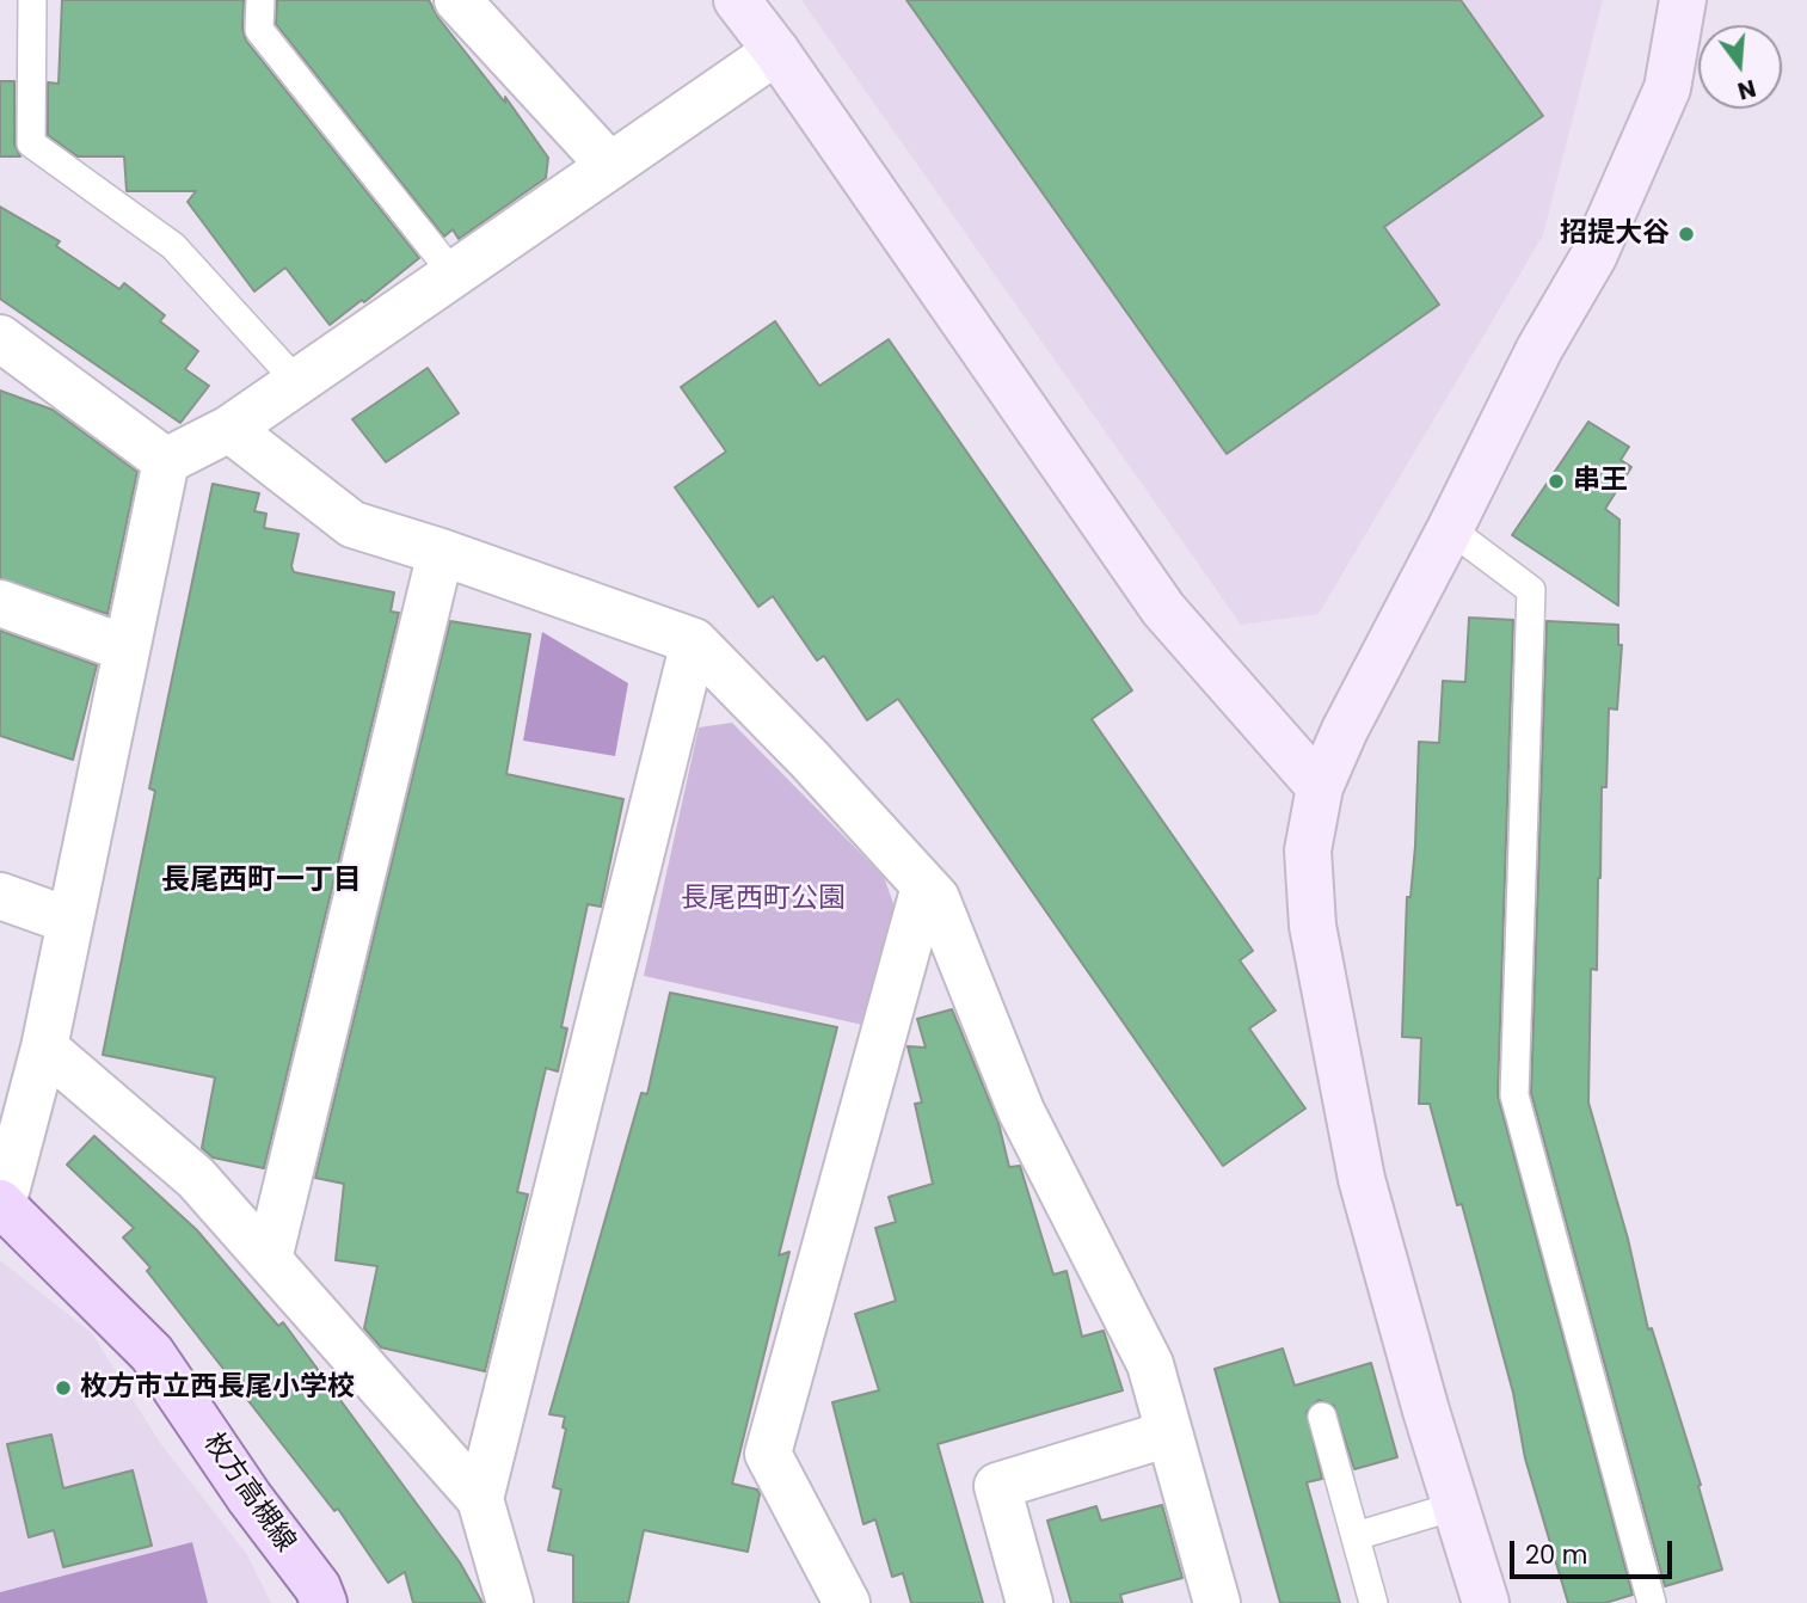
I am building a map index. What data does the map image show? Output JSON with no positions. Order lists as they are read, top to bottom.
{
  "streets": {
    "main road": ["枚方高槻線"]
  },
  "districts": ["長尾西町一丁目"],
  "parks": ["長尾西町公園"],
  "places": ["招提大谷", "串王", "枚方市立西長尾小学校"],
  "scale_bar": "20 m",
  "north": "bottom"
}
